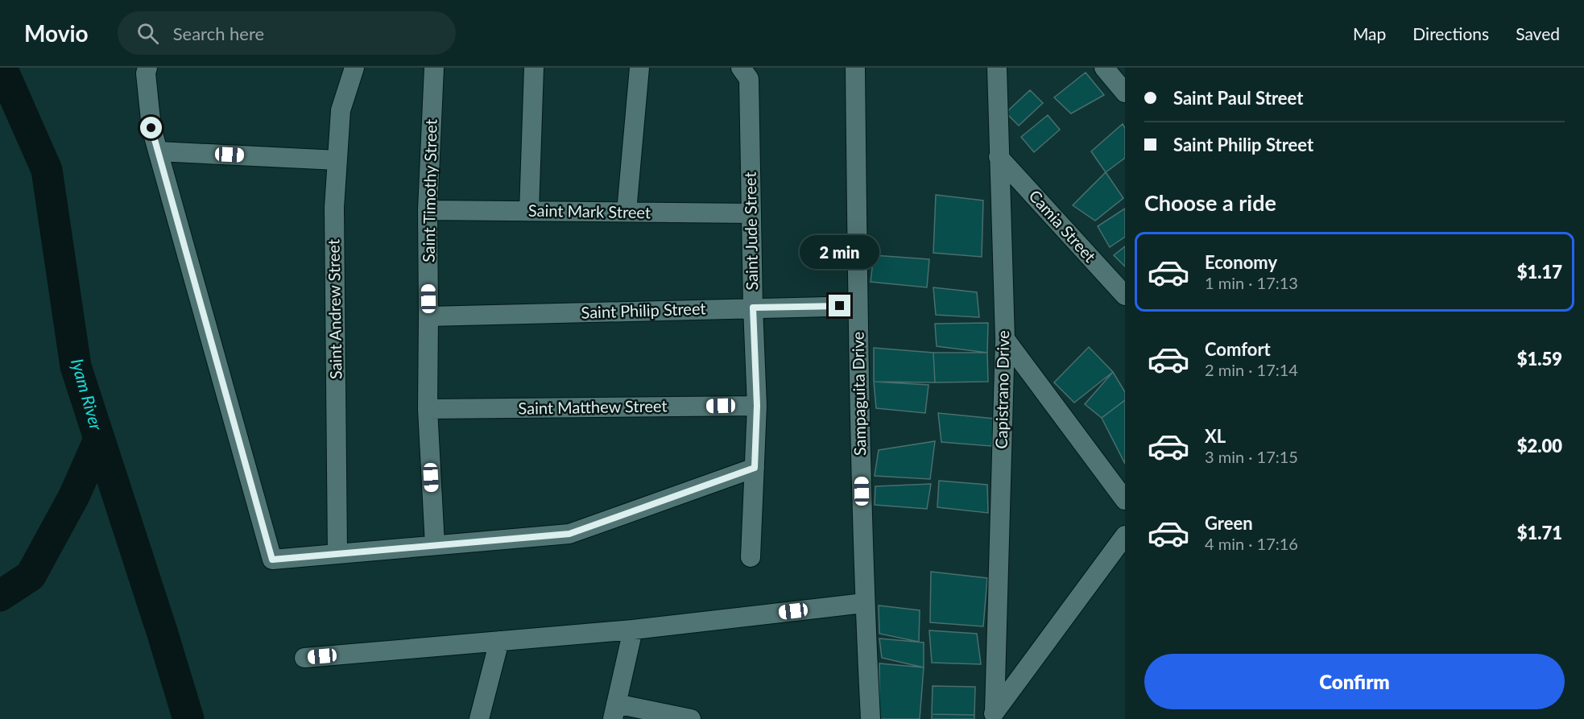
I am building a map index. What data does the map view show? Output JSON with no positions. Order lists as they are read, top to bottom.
{
  "streets": {
    "street": [
      "Saint Timothy Street",
      "Saint Mark Street",
      "Camia Street",
      "Saint Jude Street",
      "Saint Andrew Street",
      "Saint Philip Street",
      "Capistrano Drive",
      "Sampaguita Drive",
      "Saint Matthew Street"
    ]
  },
  "crossings": [
    ["Saint Timothy Street", "Saint Mark Street"],
    ["Saint Timothy Street", "Saint Philip Street"],
    ["Saint Timothy Street", "Saint Matthew Street"],
    ["Saint Mark Street", "Saint Jude Street"],
    ["Camia Street", "Capistrano Drive"],
    ["Saint Jude Street", "Saint Philip Street"],
    ["Saint Jude Street", "Saint Matthew Street"],
    ["Saint Philip Street", "Sampaguita Drive"]
  ],
  "water": ["Iyam River"],
  "page": {
    "header": "Movio",
    "search": "Search here",
    "nav": ["Map", "Directions", "Saved"],
    "banner": ["Saint Paul Street", "Saint Philip Street"],
    "heading": "Choose a ride",
    "list": [
      {
        "name": "Economy",
        "note": "1 min · 17:13",
        "value": "$1.17"
      },
      {
        "name": "Comfort",
        "note": "2 min · 17:14",
        "value": "$1.59"
      },
      {
        "name": "XL",
        "note": "3 min · 17:15",
        "value": "$2.00"
      },
      {
        "name": "Green",
        "note": "4 min · 17:16",
        "value": "$1.71"
      }
    ],
    "bubble": "2 min",
    "buttons": "Confirm"
  }
}
